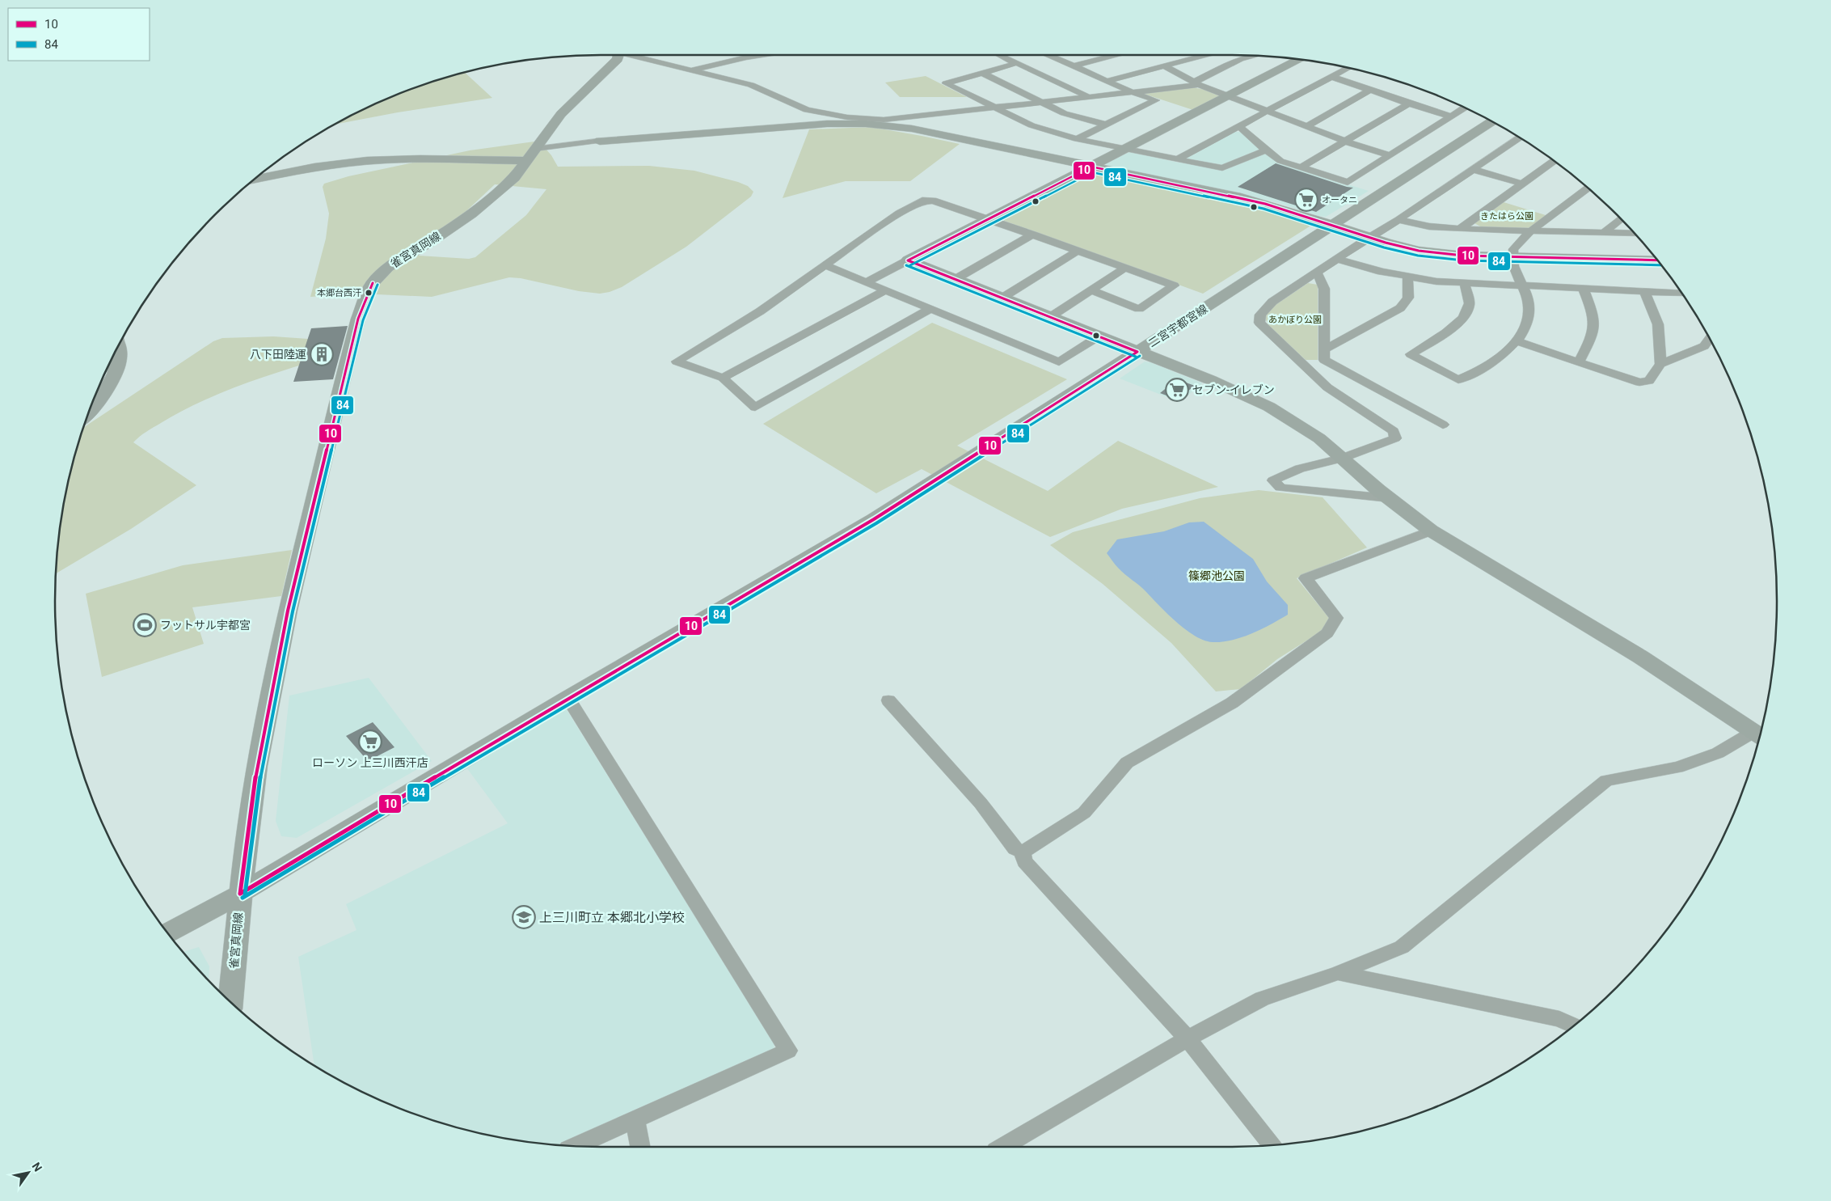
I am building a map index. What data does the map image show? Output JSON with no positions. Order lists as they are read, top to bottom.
{
  "streets": {
    "street": ["雀宮真岡線", "二宮宇都宮線"]
  },
  "crossings": [
    ["雀宮真岡線", "二宮宇都宮線"]
  ],
  "parks": ["きたはら公園", "あかぼり公園", "篠郷池公園"],
  "places": {
    "supermarket": ["オータニ", "セブン-イレブン", "ローソン 上三川西汗店"],
    "other": ["本郷台西汗"],
    "building": ["八下田陸運"],
    "sports": ["フットサル宇都宮"],
    "school or university": ["上三川町立 本郷北小学校"]
  },
  "lines": ["transit line 10", "transit line 84"],
  "legend": ["10", "84"],
  "north": "top right"
}
